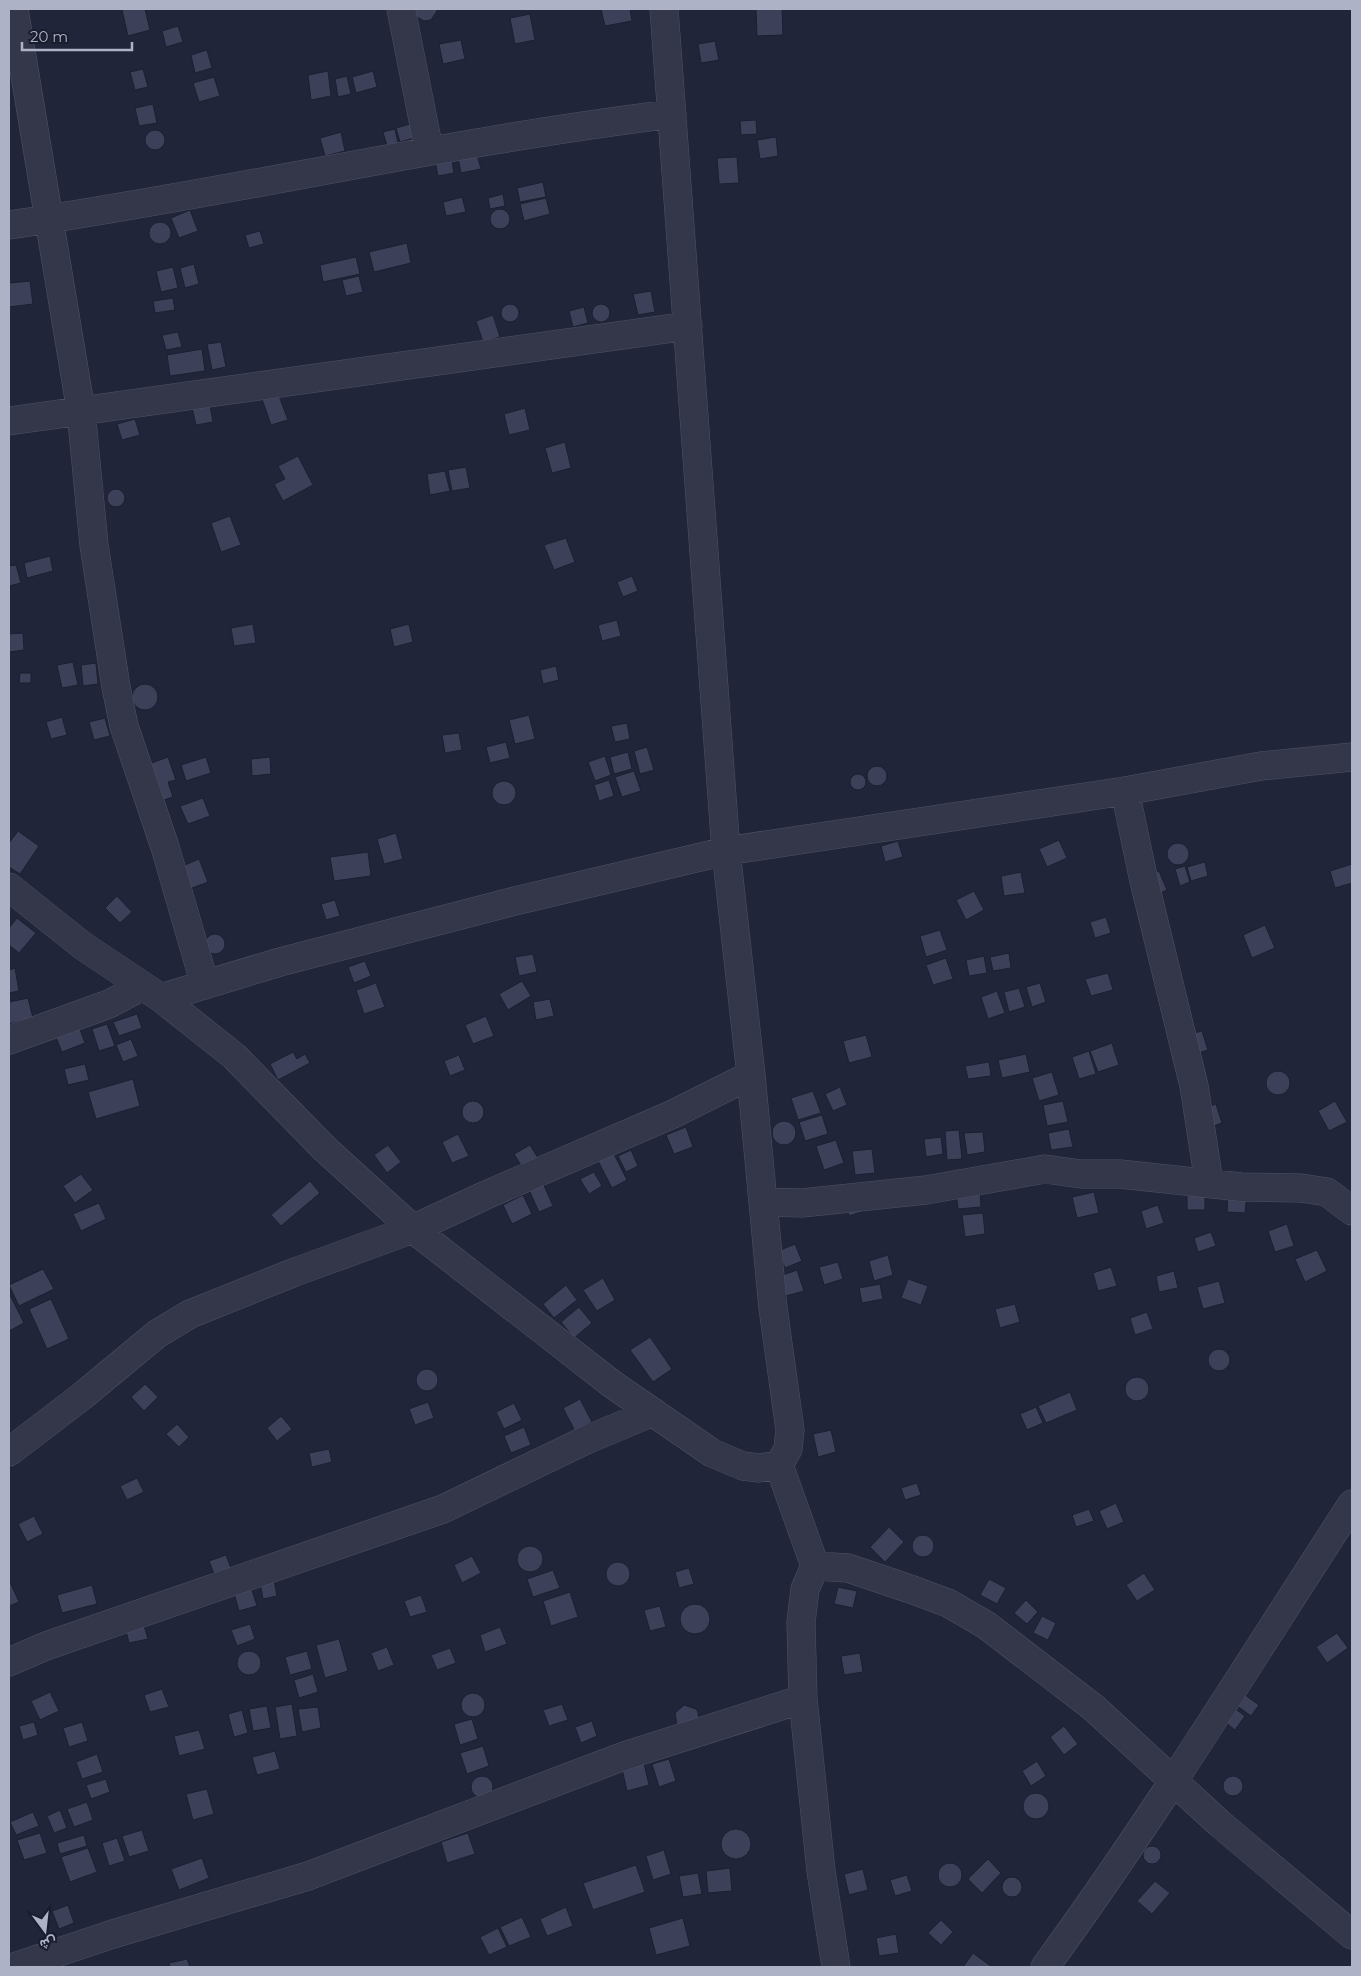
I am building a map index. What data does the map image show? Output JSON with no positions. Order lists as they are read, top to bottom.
{
  "scale_bar": "20 m",
  "north": "bottom"
}
